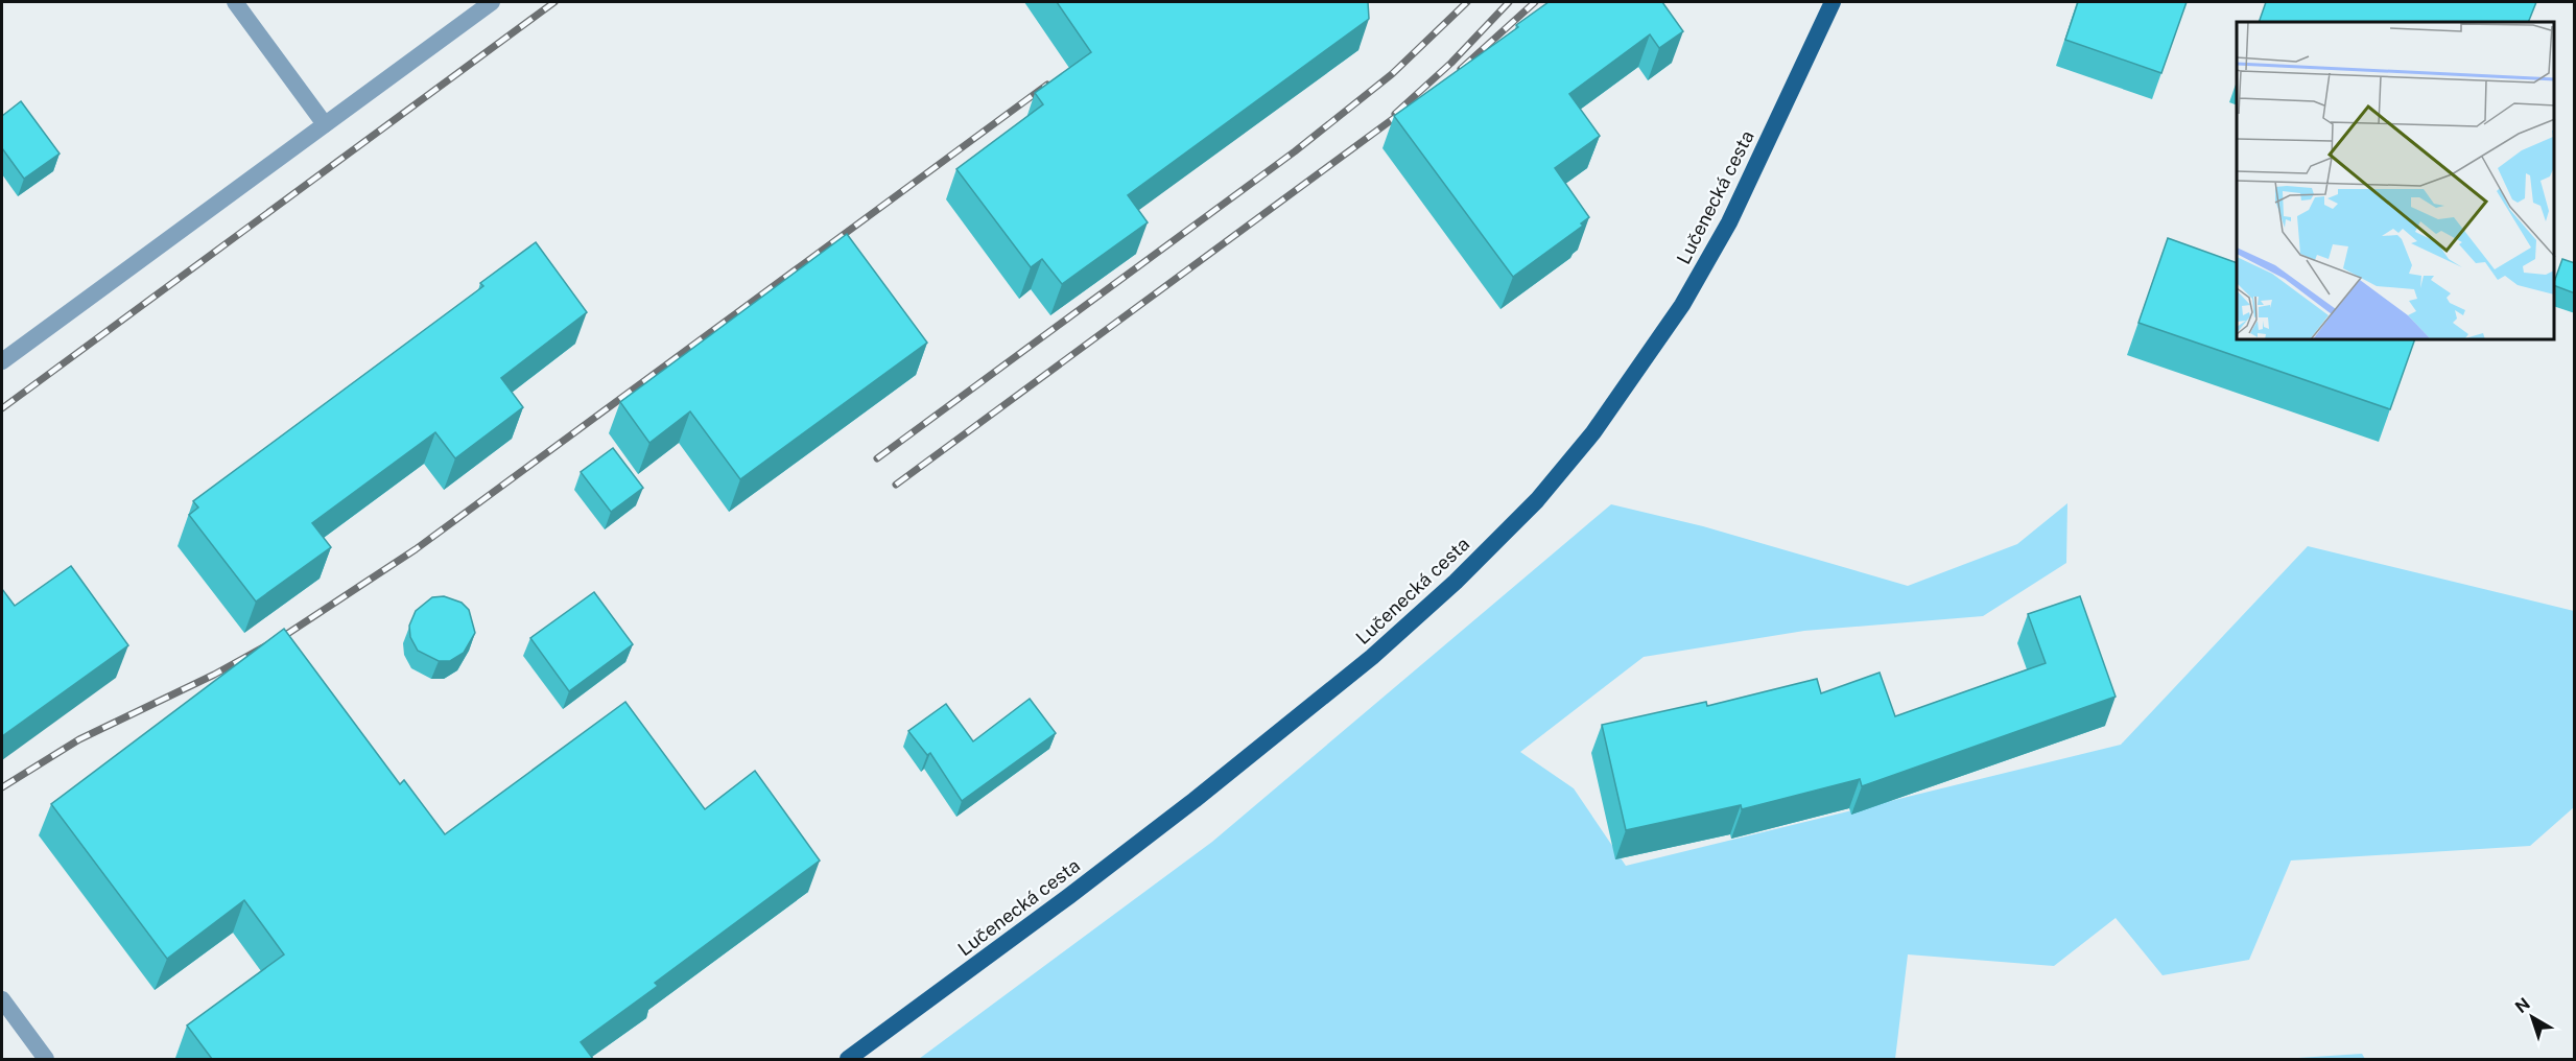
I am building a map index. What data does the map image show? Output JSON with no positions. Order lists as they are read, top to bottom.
{
  "streets": {
    "main road": ["Lučenecká cesta"]
  },
  "north": "top left"
}
